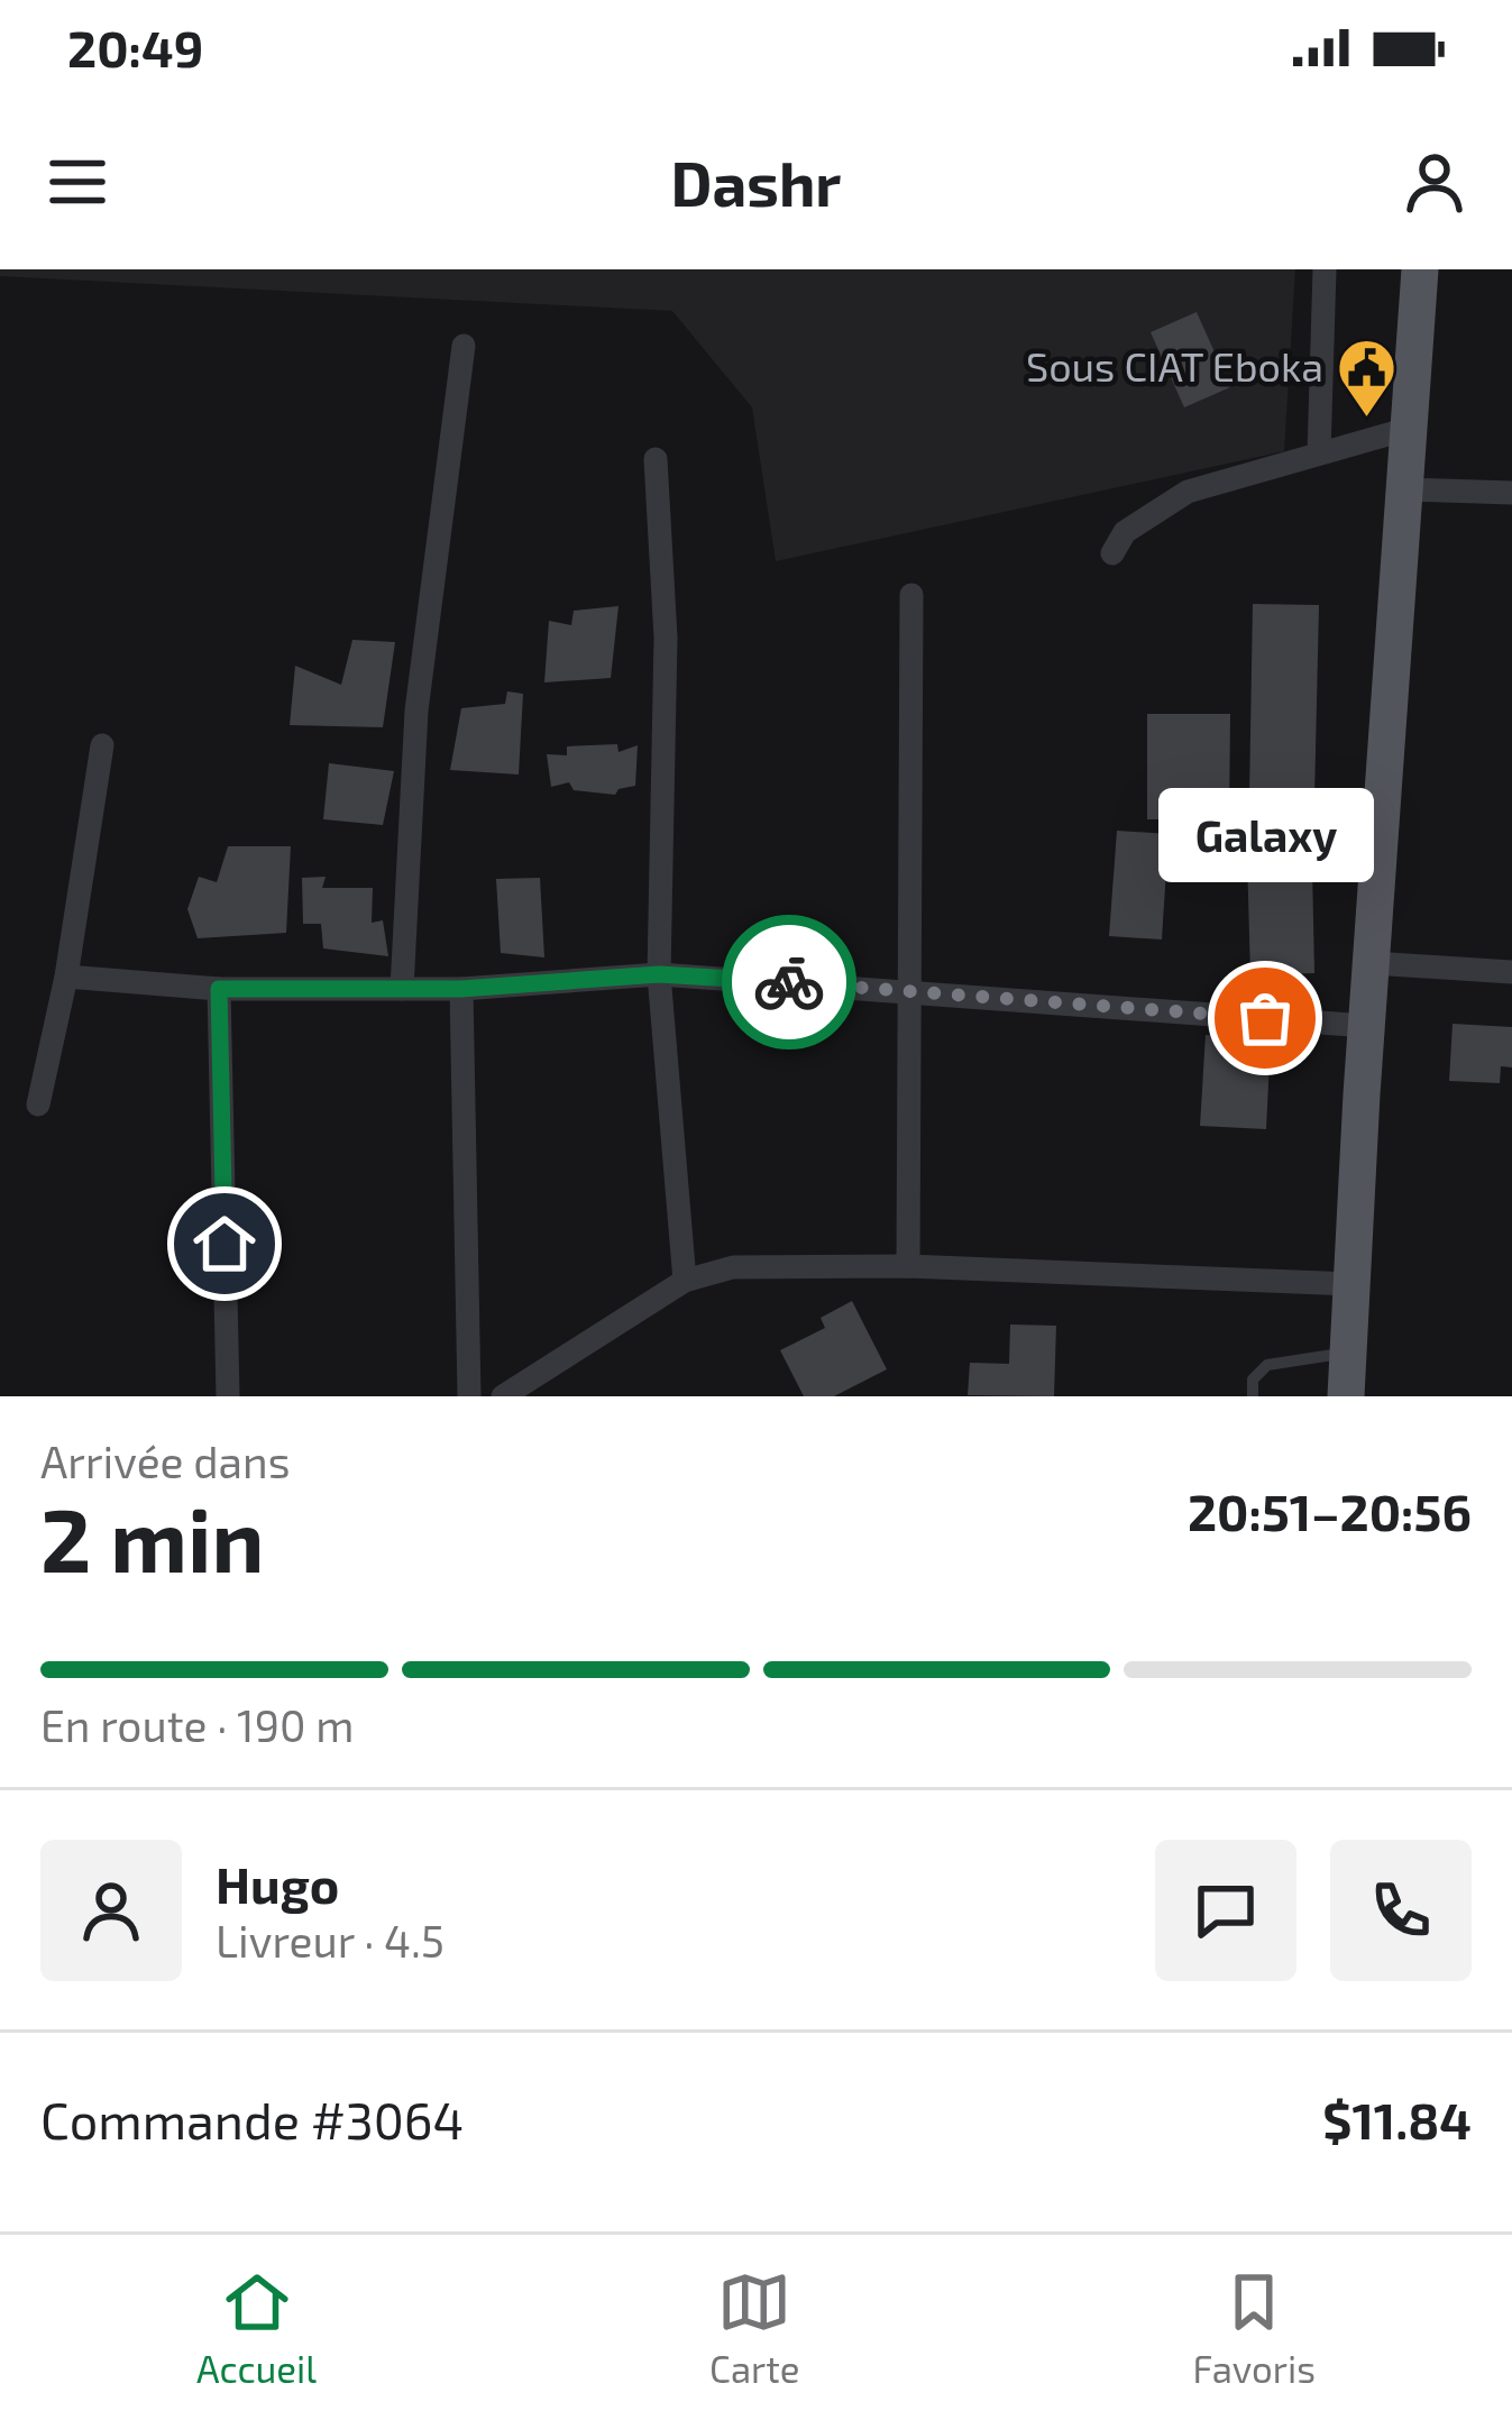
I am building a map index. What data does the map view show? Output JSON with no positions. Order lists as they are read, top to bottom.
{
  "places": {
    "public building": ["Sous CIAT Eboka"],
    "other": ["Galaxy"]
  },
  "page": {
    "status": "20:49",
    "header": "Dashr",
    "bubble": "Galaxy",
    "heading": ["2 min", "Arrivée dans", "20:51–20:56"],
    "panel": [
      "Hugo",
      "Livreur · 4.5",
      "Commande #3064",
      "$11.84"
    ],
    "bar": "En route · 190 m",
    "tabs": ["Accueil", "Carte", "Favoris"]
  }
}
